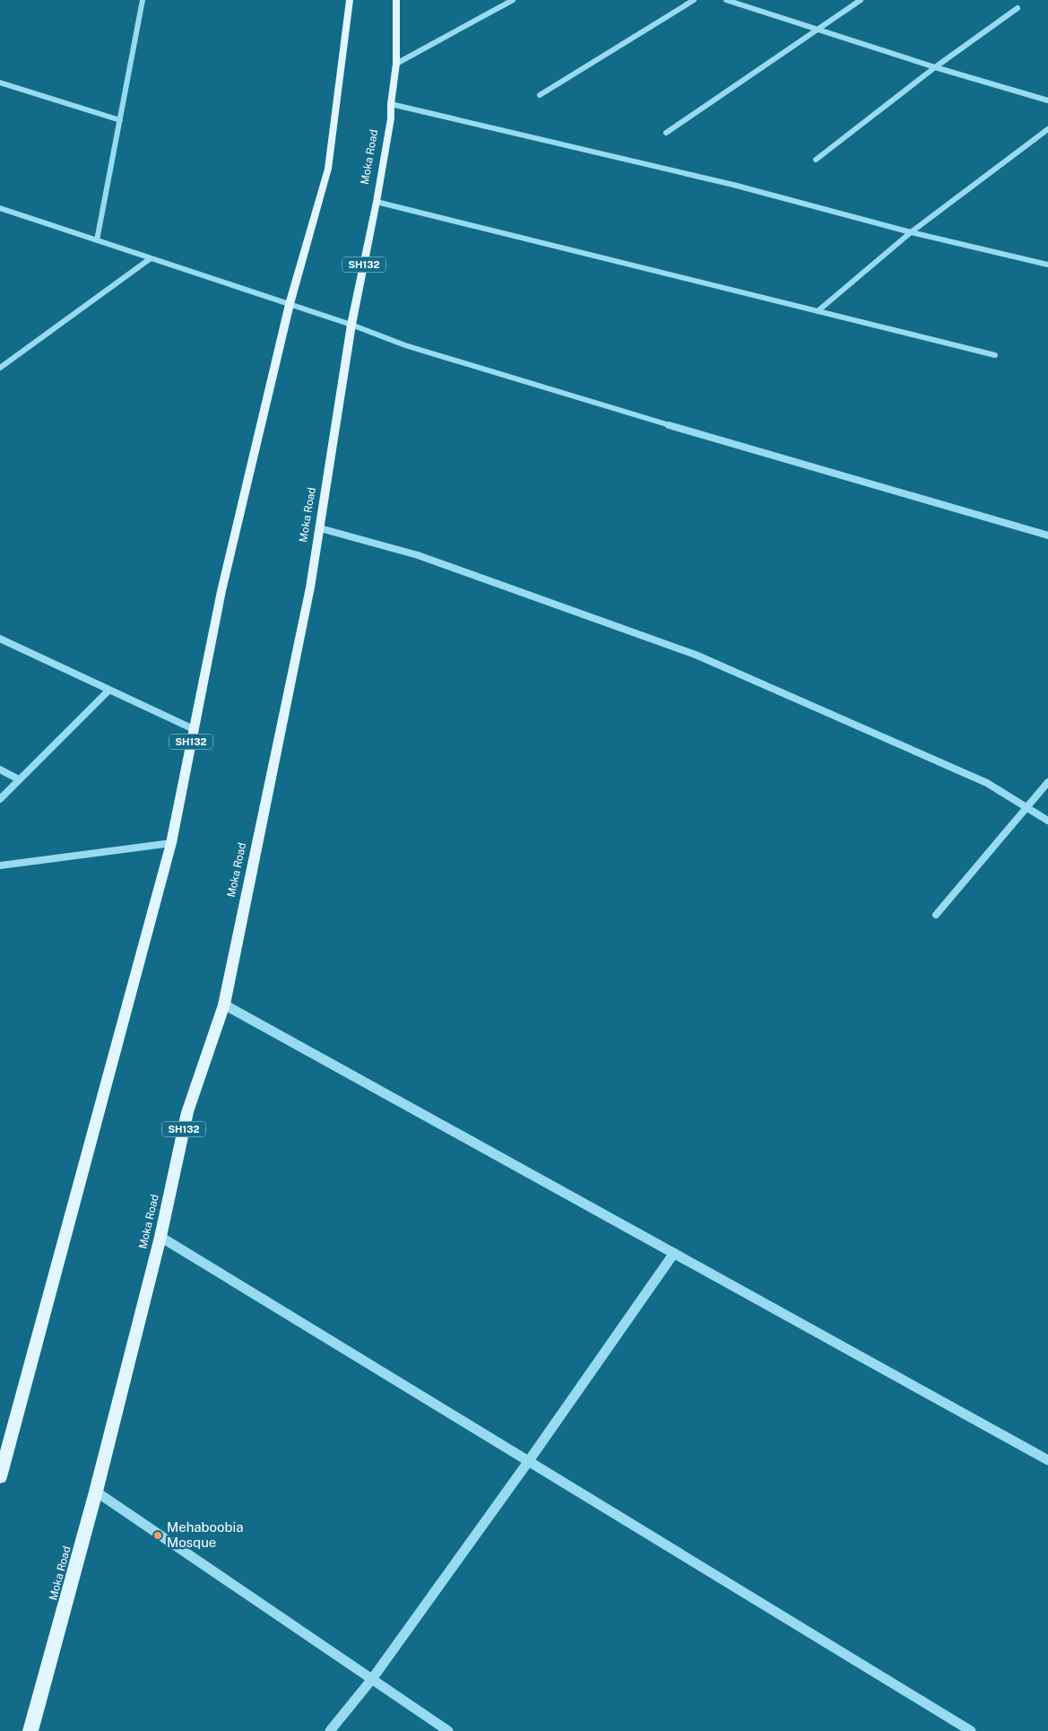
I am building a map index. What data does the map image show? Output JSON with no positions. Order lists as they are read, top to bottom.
{
  "streets": {
    "main road": ["Moka Road", "SH132"]
  },
  "places": ["Mehaboobia Mosque"]
}
